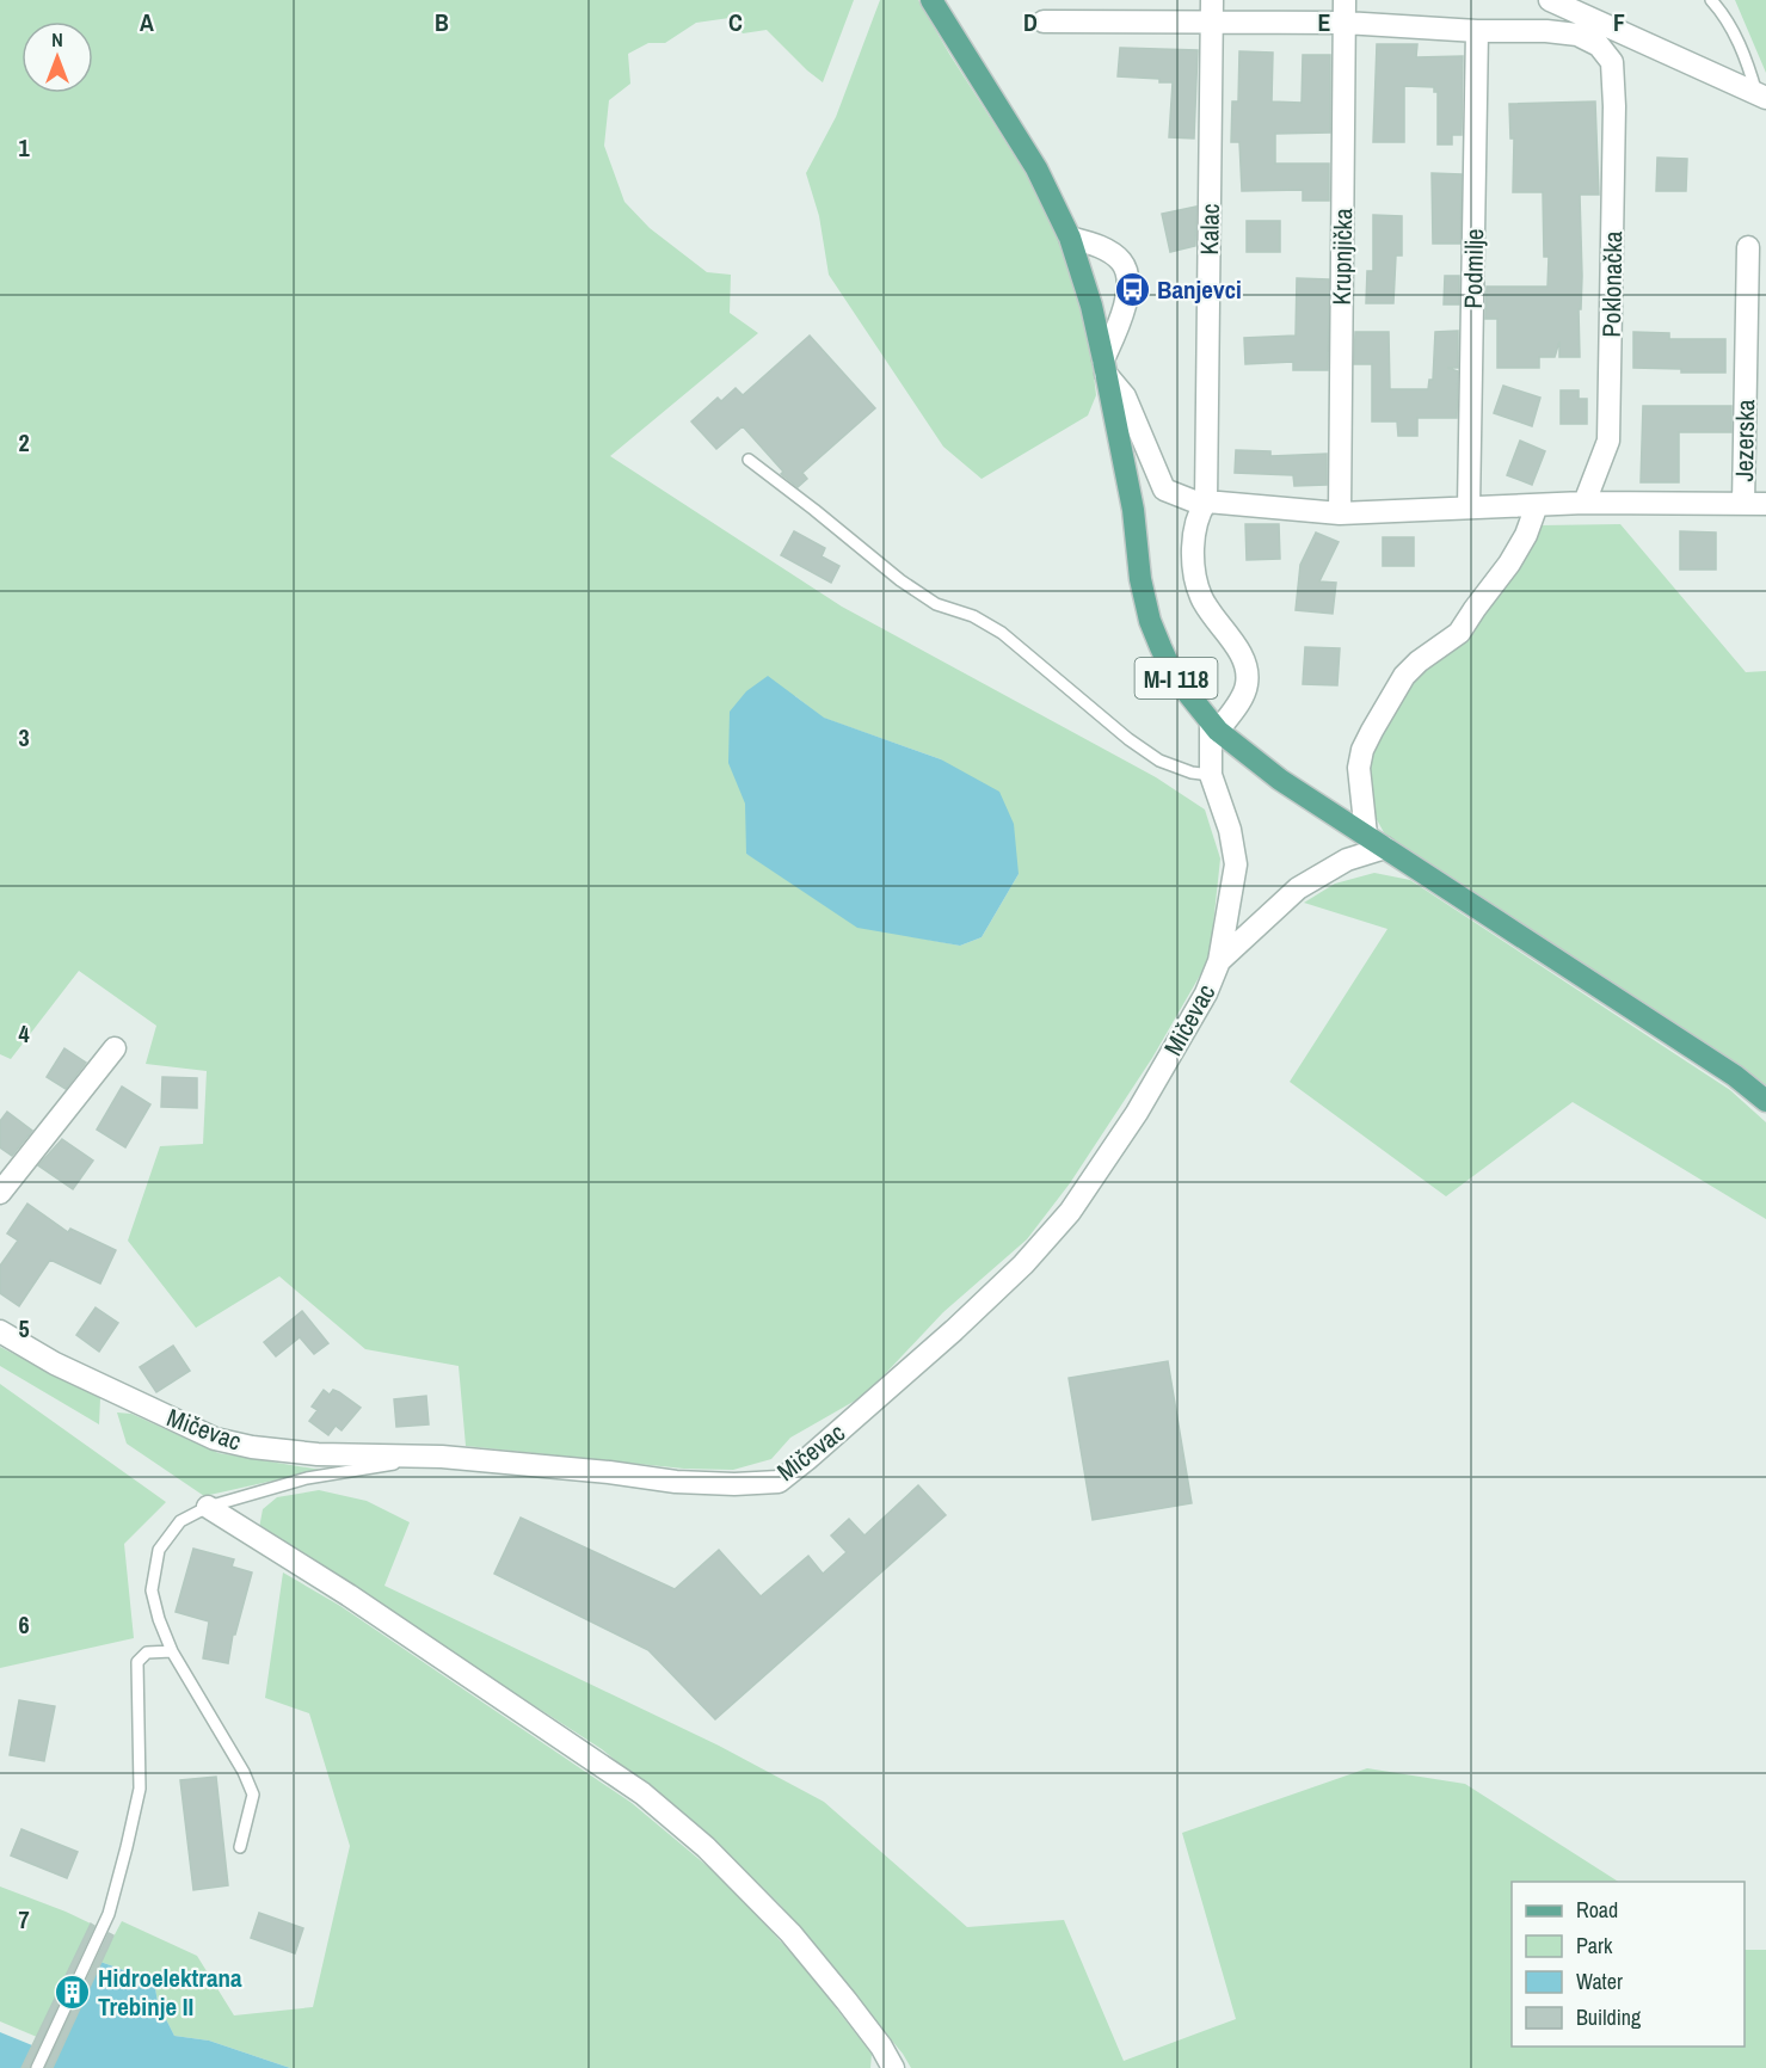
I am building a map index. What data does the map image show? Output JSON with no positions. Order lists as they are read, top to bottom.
{
  "streets": {
    "main road": ["M-I 118"],
    "street": [
      "Kalac",
      "Krupnjička",
      "Podmilje",
      "Poklonačka",
      "Jezerska",
      "Mičevac"
    ]
  },
  "crossings": [
    ["Kalac", "M-I 118"],
    ["Podmilje", "Poklonačka"],
    ["M-I 118", "Mičevac"]
  ],
  "places": {
    "bus stop": ["Banjevci"],
    "building": ["Hidroelektrana Trebinje II"]
  },
  "legend": [
    "Road",
    "Park",
    "Water",
    "Building"
  ],
  "north": "top",
  "grid": {
    "columns": [
      "A",
      "B",
      "C",
      "D",
      "E",
      "F"
    ],
    "rows": [
      "1",
      "2",
      "3",
      "4",
      "5",
      "6",
      "7"
    ]
  }
}
